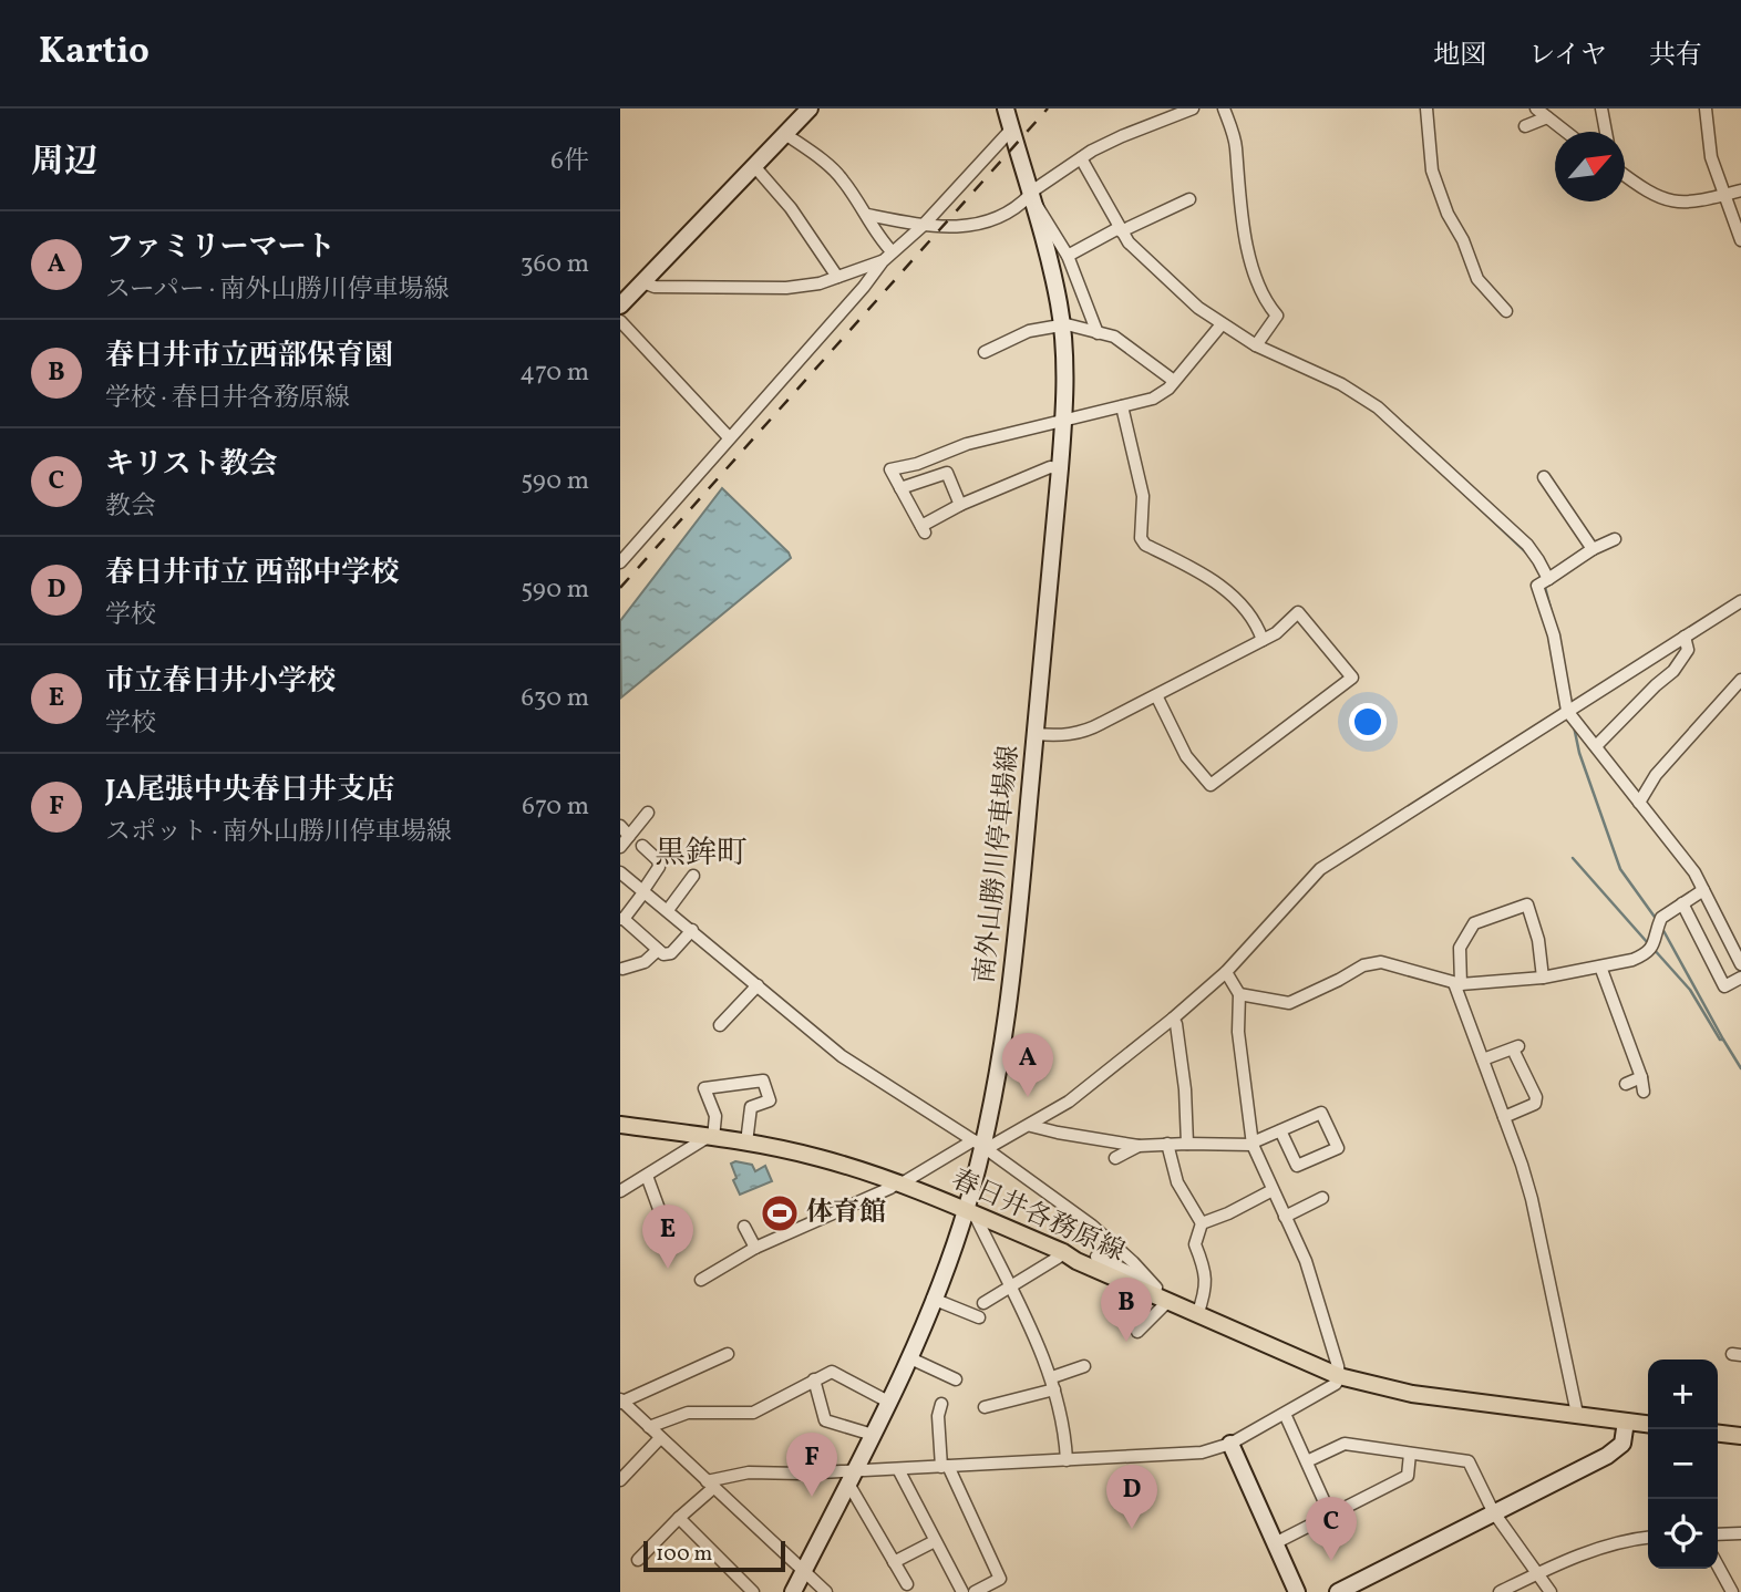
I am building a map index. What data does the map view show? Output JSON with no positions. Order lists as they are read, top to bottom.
{
  "streets": {
    "main road": ["南外山勝川停車場線", "春日井各務原線"]
  },
  "crossings": [
    ["南外山勝川停車場線", "春日井各務原線"]
  ],
  "districts": ["黒鉾町"],
  "places": {
    "sports": ["体育館"]
  },
  "scale_bar": "100 m",
  "north": "top right",
  "page": {
    "header": "Kartio",
    "nav": ["地図", "レイヤ", "共有"],
    "heading": ["周辺", "6件"],
    "list": [
      {
        "mark": "A",
        "name": "ファミリーマート",
        "note": "スーパー · 南外山勝川停車場線",
        "value": "360 m"
      },
      {
        "mark": "B",
        "name": "春日井市立西部保育園",
        "note": "学校 · 春日井各務原線",
        "value": "470 m"
      },
      {
        "mark": "C",
        "name": "キリスト教会",
        "note": "教会",
        "value": "590 m"
      },
      {
        "mark": "D",
        "name": "春日井市立 西部中学校",
        "note": "学校",
        "value": "590 m"
      },
      {
        "mark": "E",
        "name": "市立春日井小学校",
        "note": "学校",
        "value": "630 m"
      },
      {
        "mark": "F",
        "name": "JA尾張中央春日井支店",
        "note": "スポット · 南外山勝川停車場線",
        "value": "670 m"
      }
    ],
    "pins": [
      "A",
      "E",
      "B",
      "F",
      "D",
      "C"
    ],
    "map_buttons": ["+", "−"],
    "scale": "100 m"
  }
}
